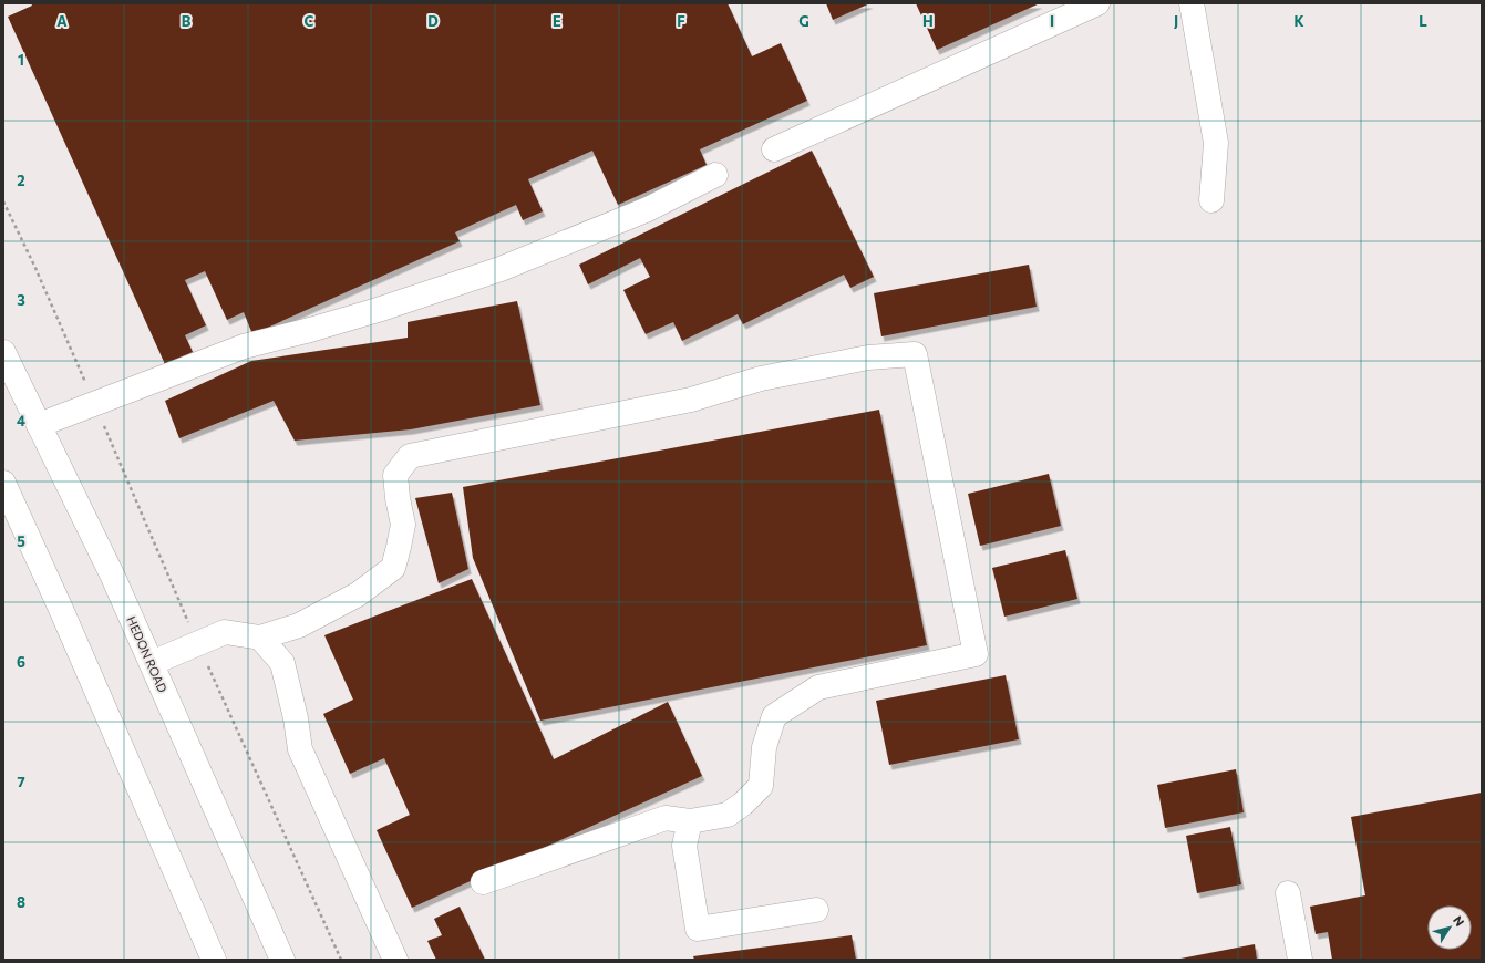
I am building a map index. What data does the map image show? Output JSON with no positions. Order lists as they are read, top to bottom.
{
  "streets": {
    "main road": ["HEDON ROAD"]
  },
  "north": "top right",
  "grid": {
    "columns": [
      "A",
      "B",
      "C",
      "D",
      "E",
      "F",
      "G",
      "H",
      "I",
      "J",
      "K",
      "L"
    ],
    "rows": [
      "1",
      "2",
      "3",
      "4",
      "5",
      "6",
      "7",
      "8"
    ]
  }
}
